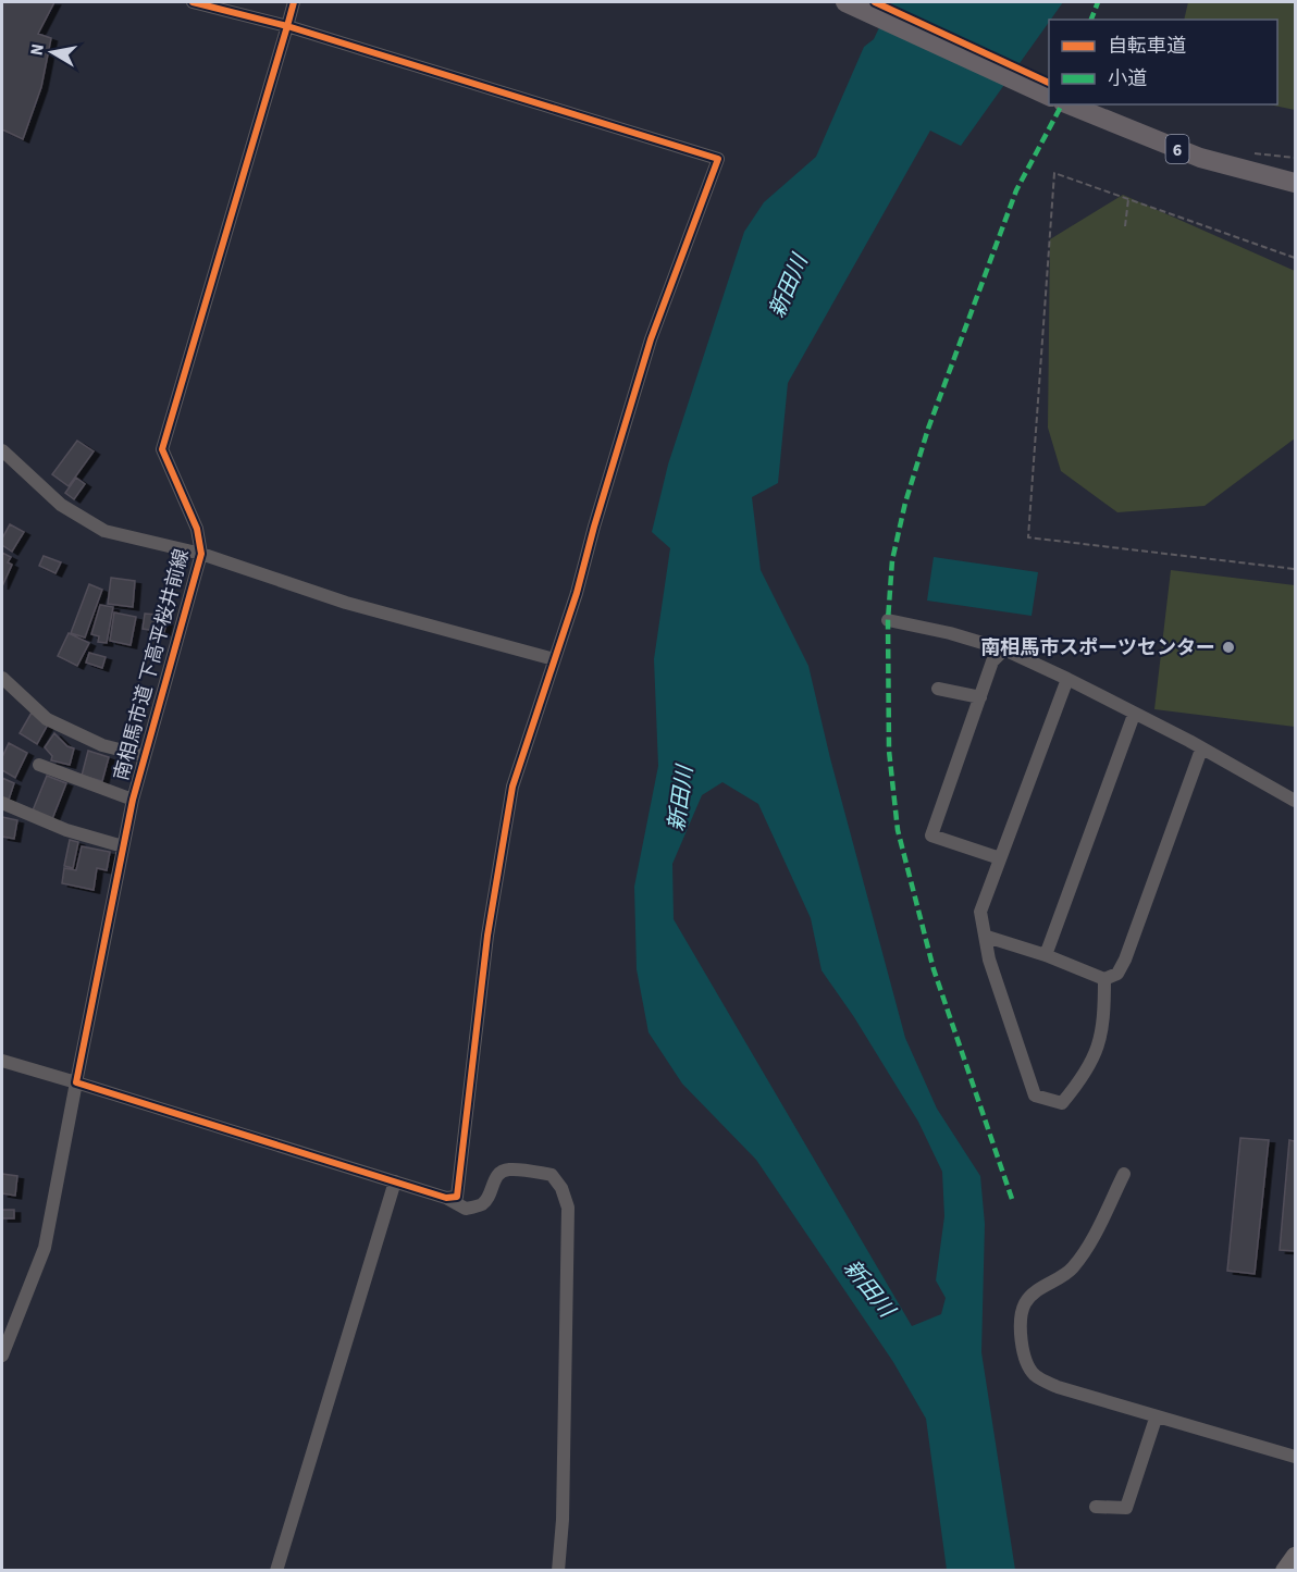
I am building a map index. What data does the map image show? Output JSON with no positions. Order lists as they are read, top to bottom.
{
  "streets": {
    "highway": ["6"],
    "street": ["南相馬市道 下高平桜井前線"]
  },
  "water": ["新田川"],
  "places": ["南相馬市スポーツセンター"],
  "legend": ["自転車道", "小道"],
  "north": "left"
}
